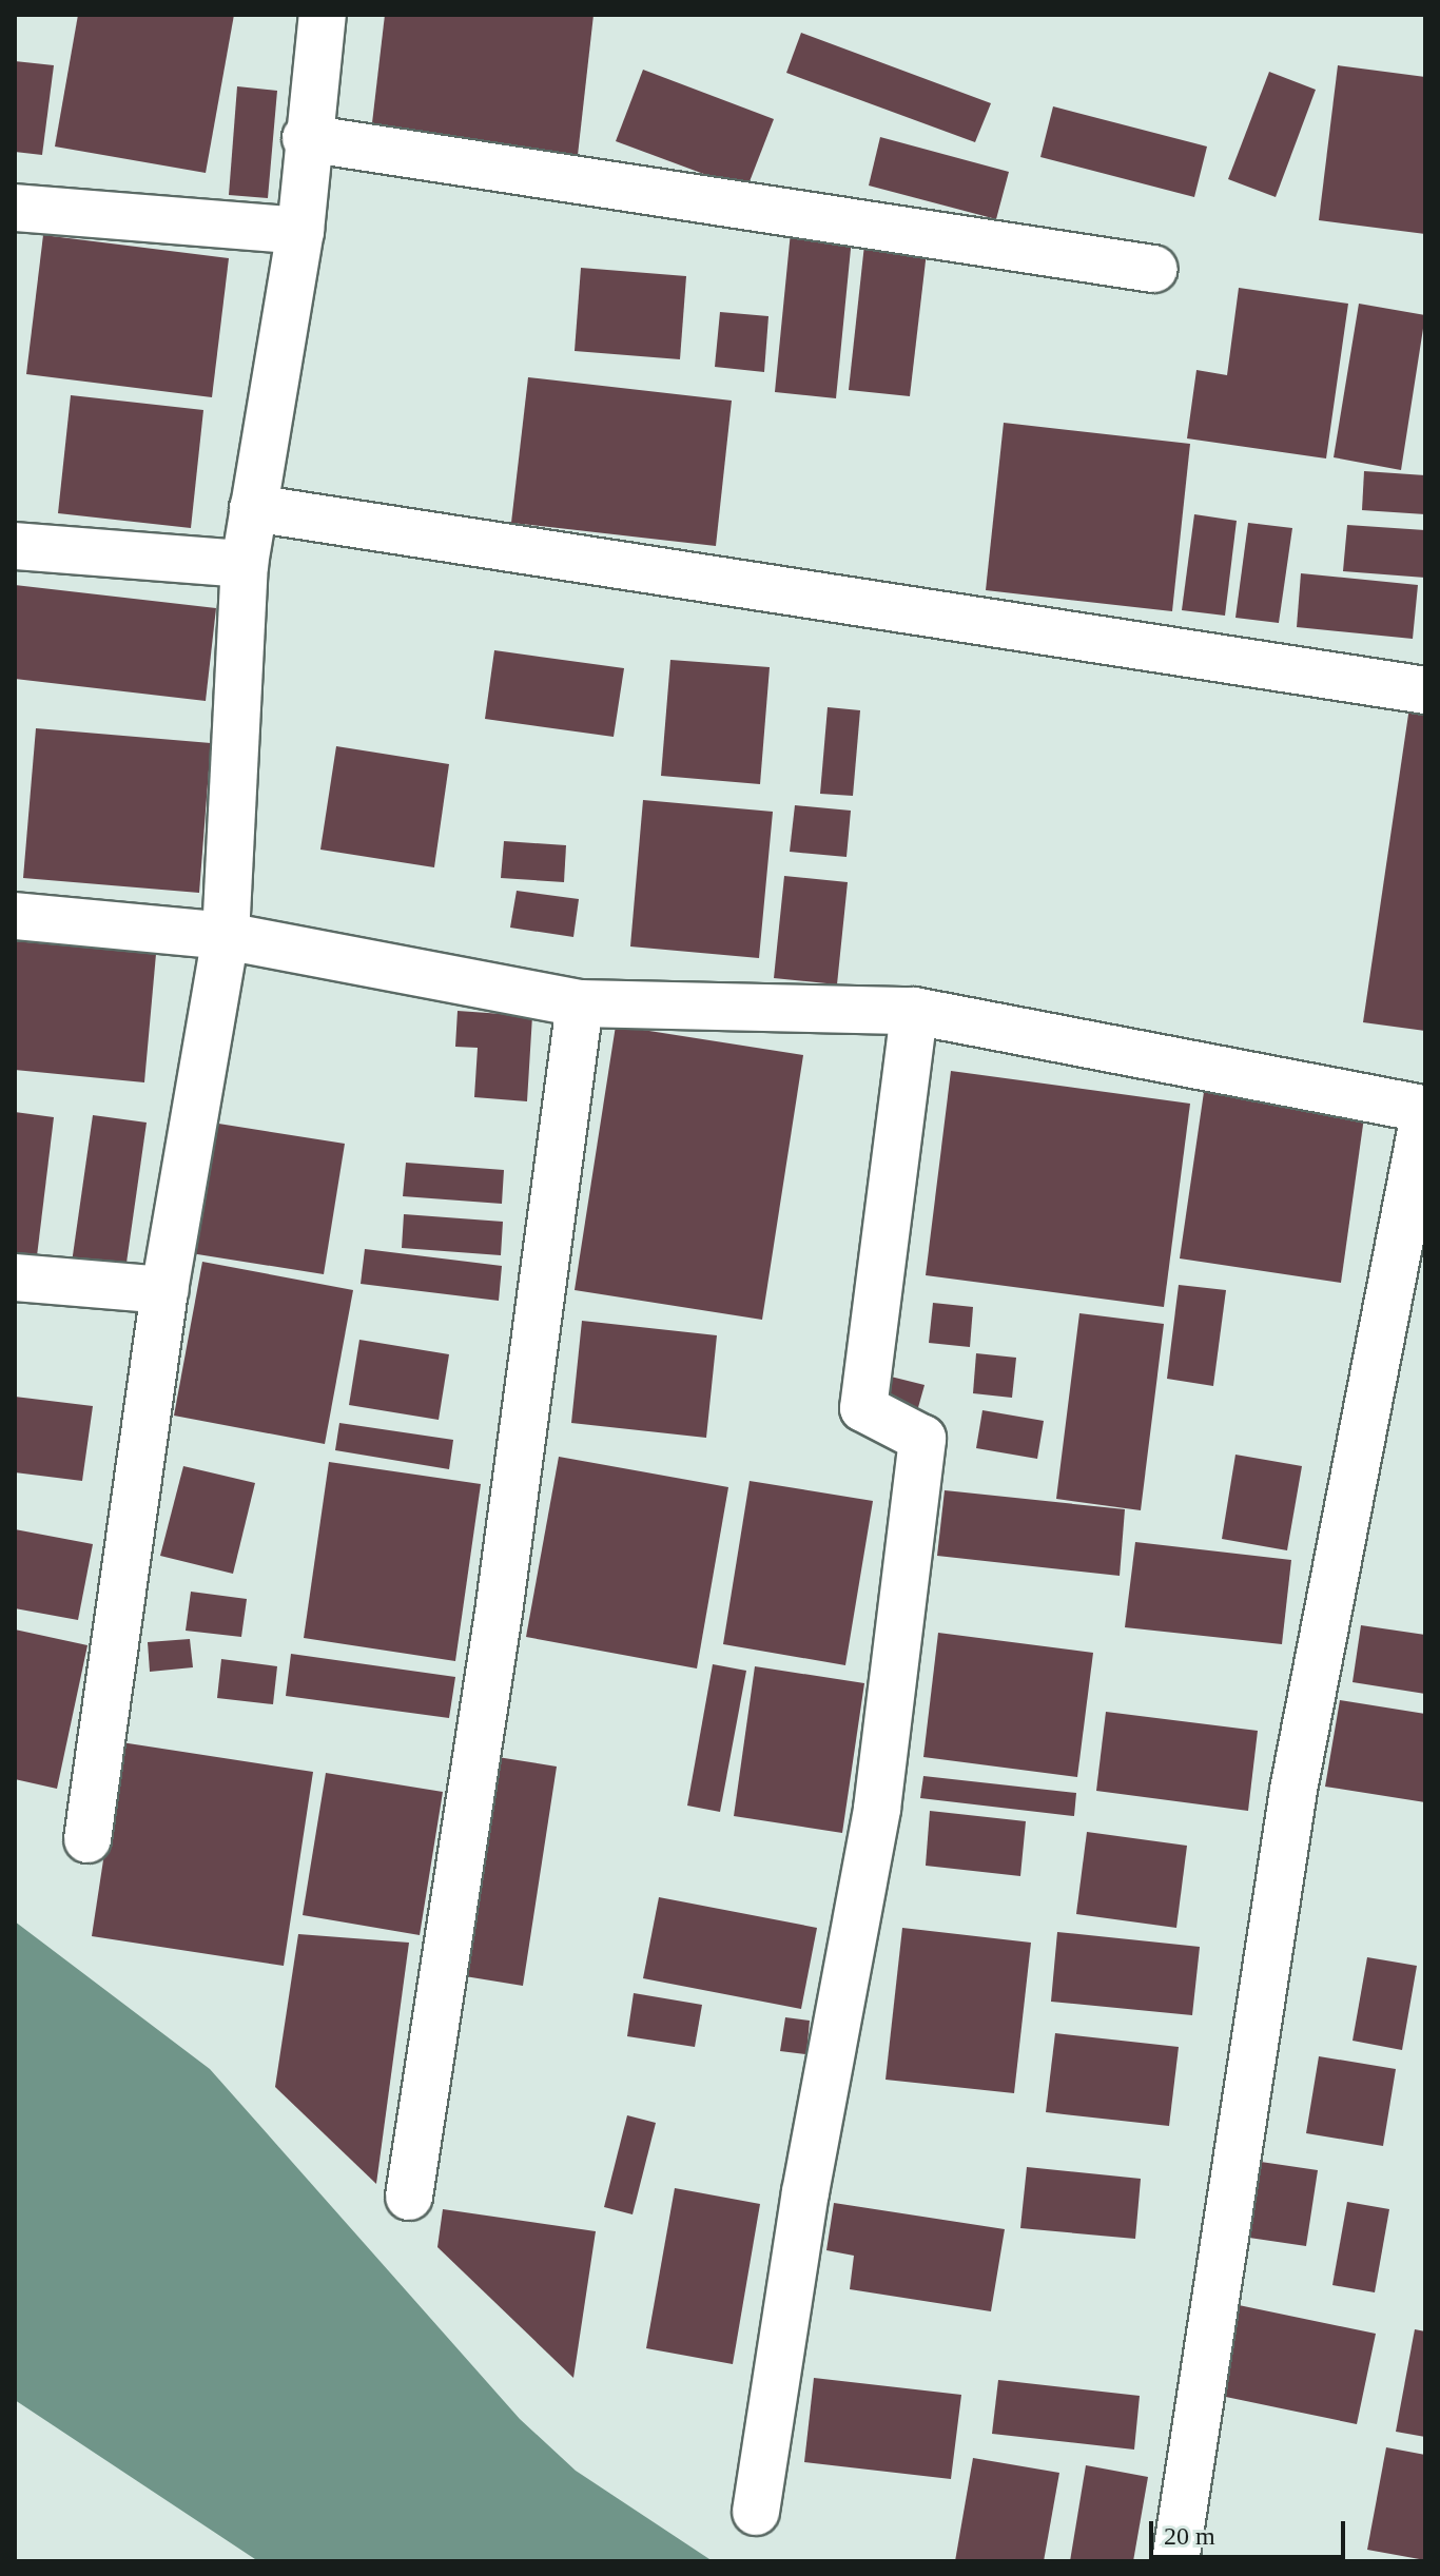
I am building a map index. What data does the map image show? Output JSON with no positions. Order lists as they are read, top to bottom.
{
  "scale_bar": "20 m"
}
